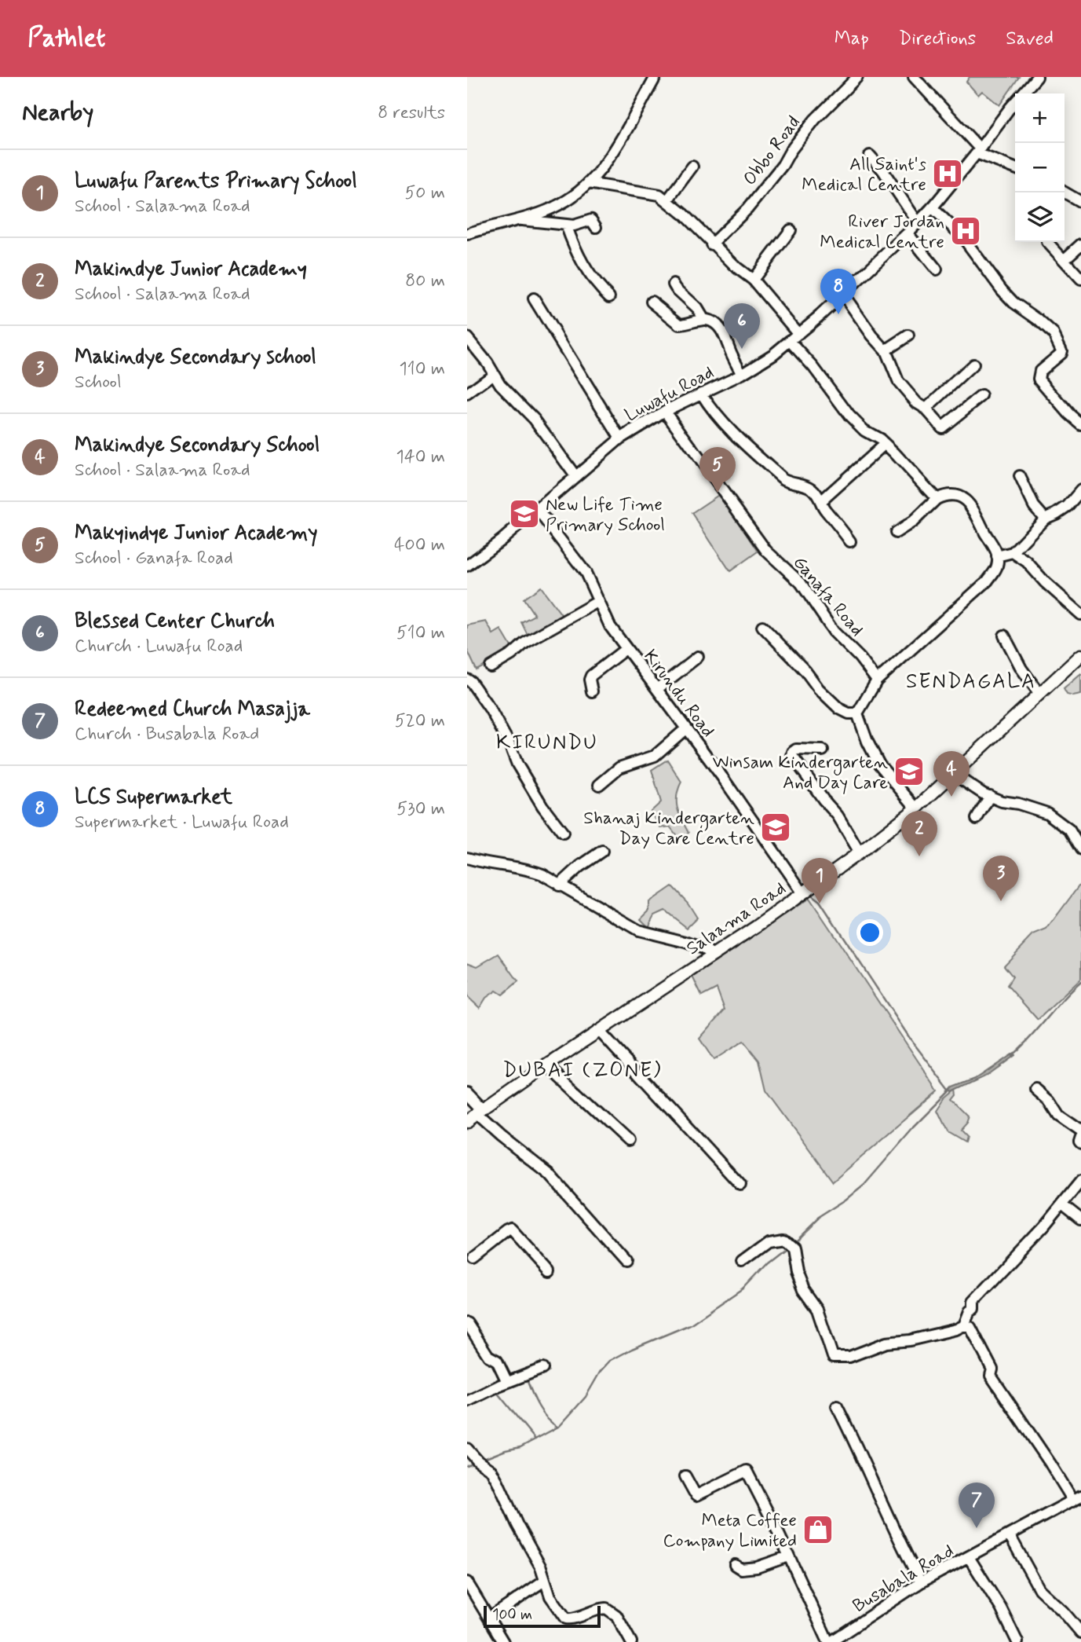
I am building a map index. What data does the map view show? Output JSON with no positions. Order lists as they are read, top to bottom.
{
  "streets": {
    "main road": ["Salaama Road"],
    "street": [
      "Obbo Road",
      "Luwafu Road",
      "Ganafa Road",
      "Kirundu Road",
      "Busabala Road"
    ]
  },
  "crossings": [
    ["Luwafu Road", "Ganafa Road"],
    ["Luwafu Road", "Kirundu Road"],
    ["Kirundu Road", "Salaama Road"]
  ],
  "districts": ["SENDAGALA", "KIRUNDU", "DUBAI (ZONE)"],
  "places": {
    "hospital": ["All Saint's Medical Centre", "River Jordan Medical Centre"],
    "school or university": ["New Life Time Primary School", "Winsam Kindergarten And Day Care", "Shanaj Kindergarten Day Care Centre"],
    "shop": ["Meta Coffee Company Limited"]
  },
  "scale_bar": "100 m",
  "page": {
    "header": "Pathlet",
    "nav": ["Map", "Directions", "Saved"],
    "heading": ["Nearby", "8 results"],
    "map_buttons": ["+", "−"],
    "list": [
      {
        "mark": "1",
        "name": "Luwafu Parents Primary School",
        "note": "School · Salaama Road",
        "value": "50 m"
      },
      {
        "mark": "2",
        "name": "Makindye Junior Academy",
        "note": "School · Salaama Road",
        "value": "80 m"
      },
      {
        "mark": "3",
        "name": "Makindye Secondary school",
        "note": "School",
        "value": "110 m"
      },
      {
        "mark": "4",
        "name": "Makindye Secondary School",
        "note": "School · Salaama Road",
        "value": "140 m"
      },
      {
        "mark": "5",
        "name": "Makyindye Junior Academy",
        "note": "School · Ganafa Road",
        "value": "400 m"
      },
      {
        "mark": "6",
        "name": "Blessed Center Church",
        "note": "Church · Luwafu Road",
        "value": "510 m"
      },
      {
        "mark": "7",
        "name": "Redeemed Church Masajja",
        "note": "Church · Busabala Road",
        "value": "520 m"
      },
      {
        "mark": "8",
        "name": "LCS Supermarket",
        "note": "Supermarket · Luwafu Road",
        "value": "530 m"
      }
    ],
    "pins": [
      "8",
      "6",
      "5",
      "4",
      "2",
      "3",
      "1",
      "7"
    ],
    "scale": "100 m"
  }
}
